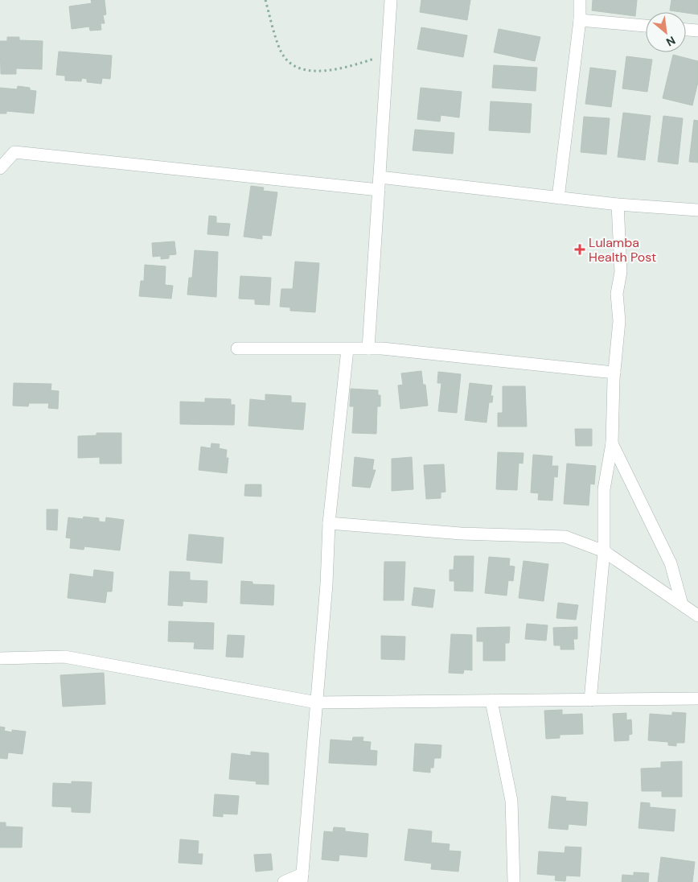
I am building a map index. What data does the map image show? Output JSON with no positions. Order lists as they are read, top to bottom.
{
  "places": {
    "health": ["Lulamba Health Post"]
  },
  "north": "bottom right"
}
